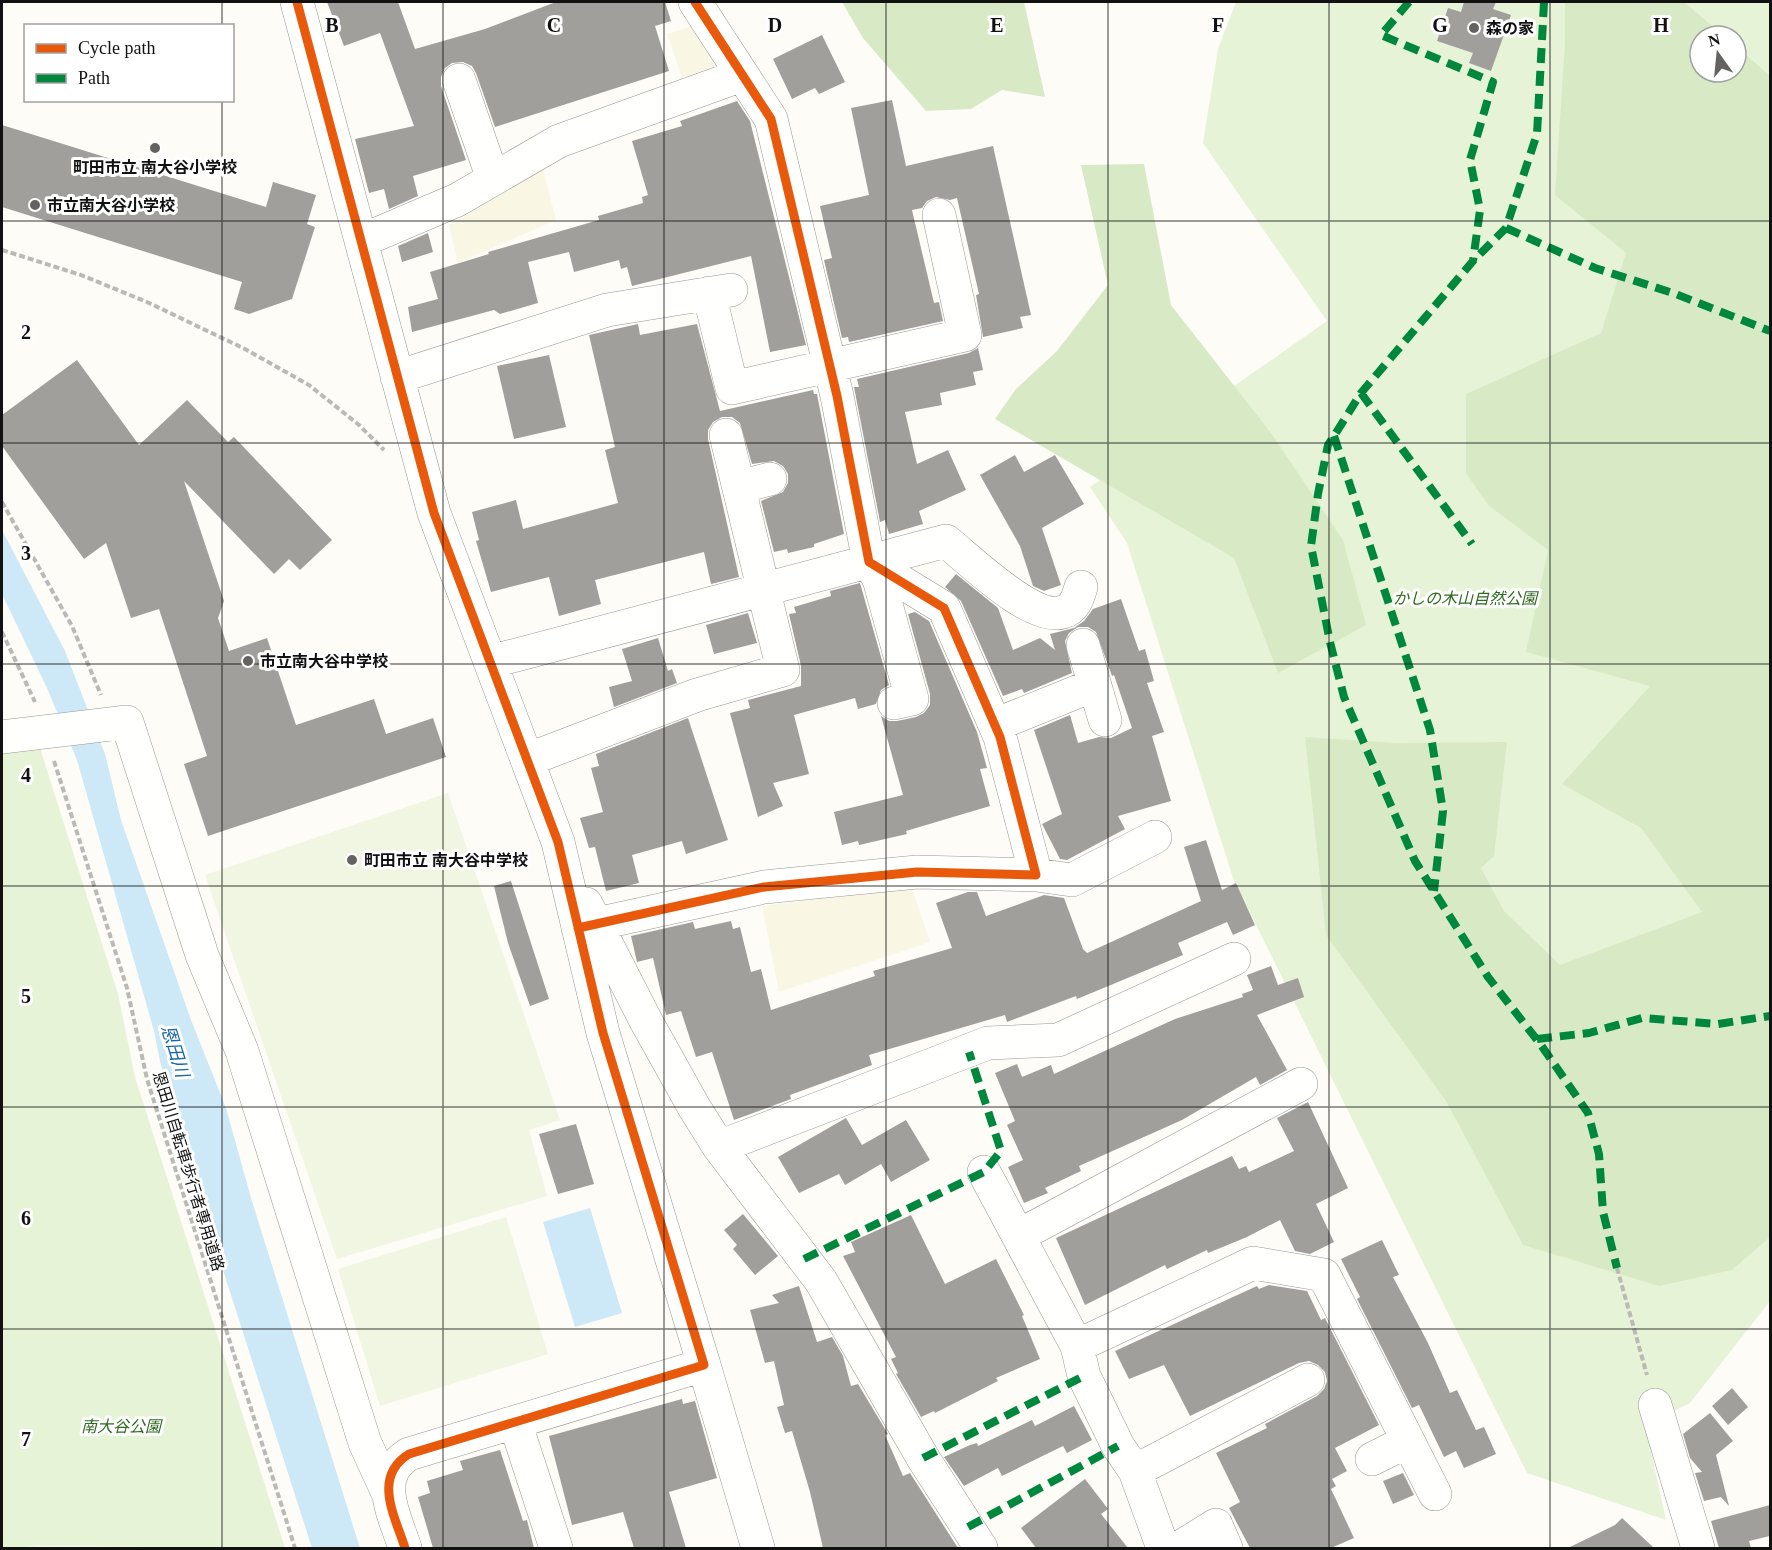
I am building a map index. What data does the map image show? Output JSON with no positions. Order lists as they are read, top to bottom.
{
  "streets": {
    "path": ["恩田川自転車歩行者専用道路"]
  },
  "water": ["恩田川"],
  "parks": ["かしの木山自然公園", "南大谷公園"],
  "places": [
    "森の家",
    "町田市立 南大谷小学校",
    "市立南大谷小学校",
    "市立南大谷中学校",
    "町田市立 南大谷中学校"
  ],
  "legend": ["Cycle path", "Path"],
  "north": "top",
  "grid": {
    "columns": [
      "B",
      "C",
      "D",
      "E",
      "F",
      "G",
      "H"
    ],
    "rows": [
      "2",
      "3",
      "4",
      "5",
      "6",
      "7"
    ]
  }
}
